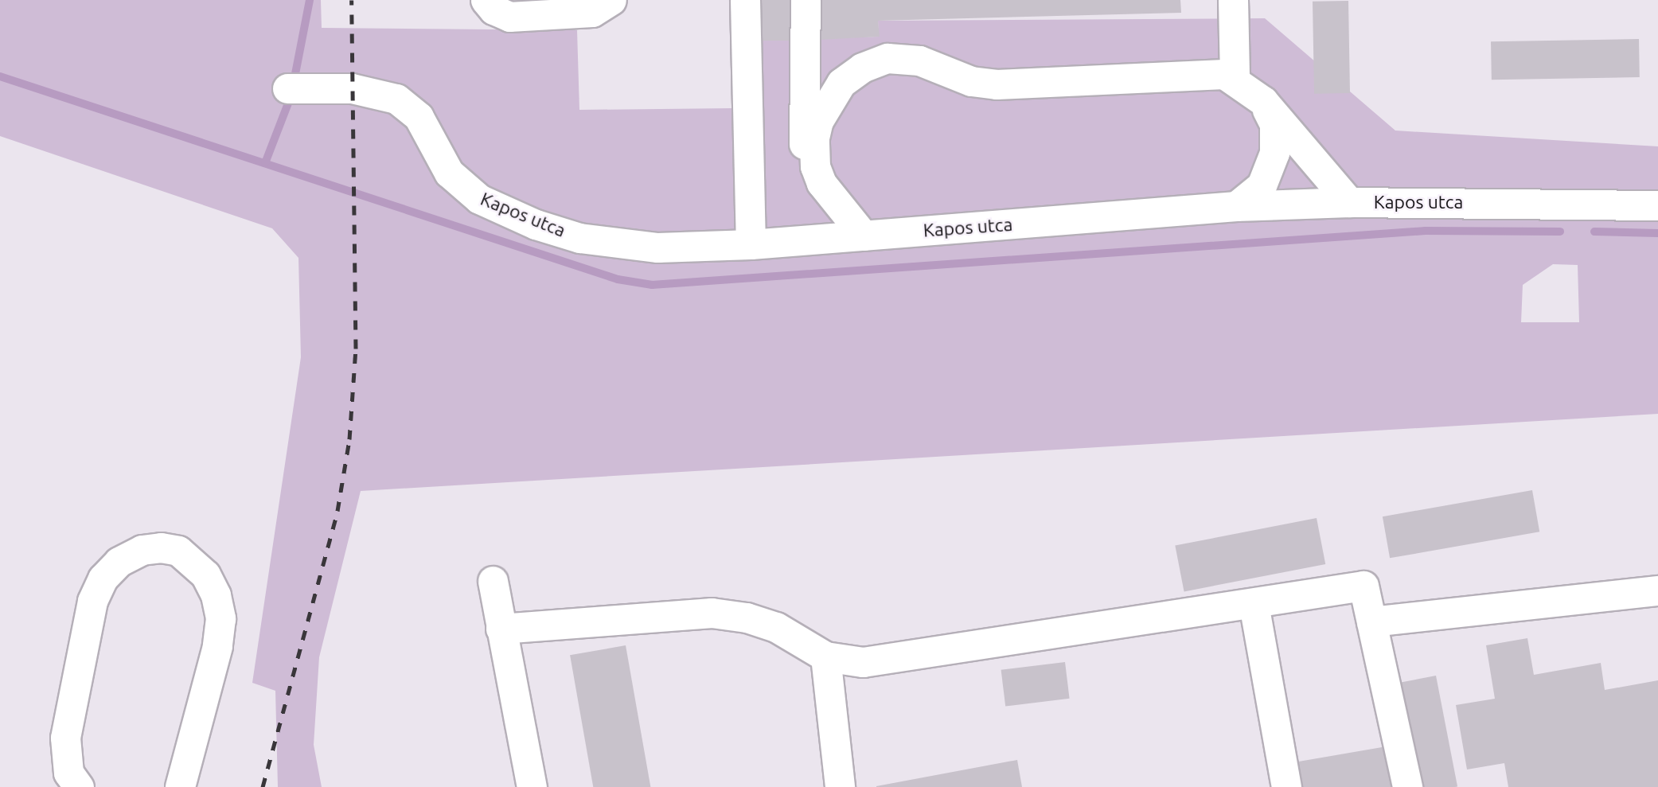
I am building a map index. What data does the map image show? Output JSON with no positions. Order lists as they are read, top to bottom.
{
  "streets": {
    "street": ["Kapos utca"]
  }
}
